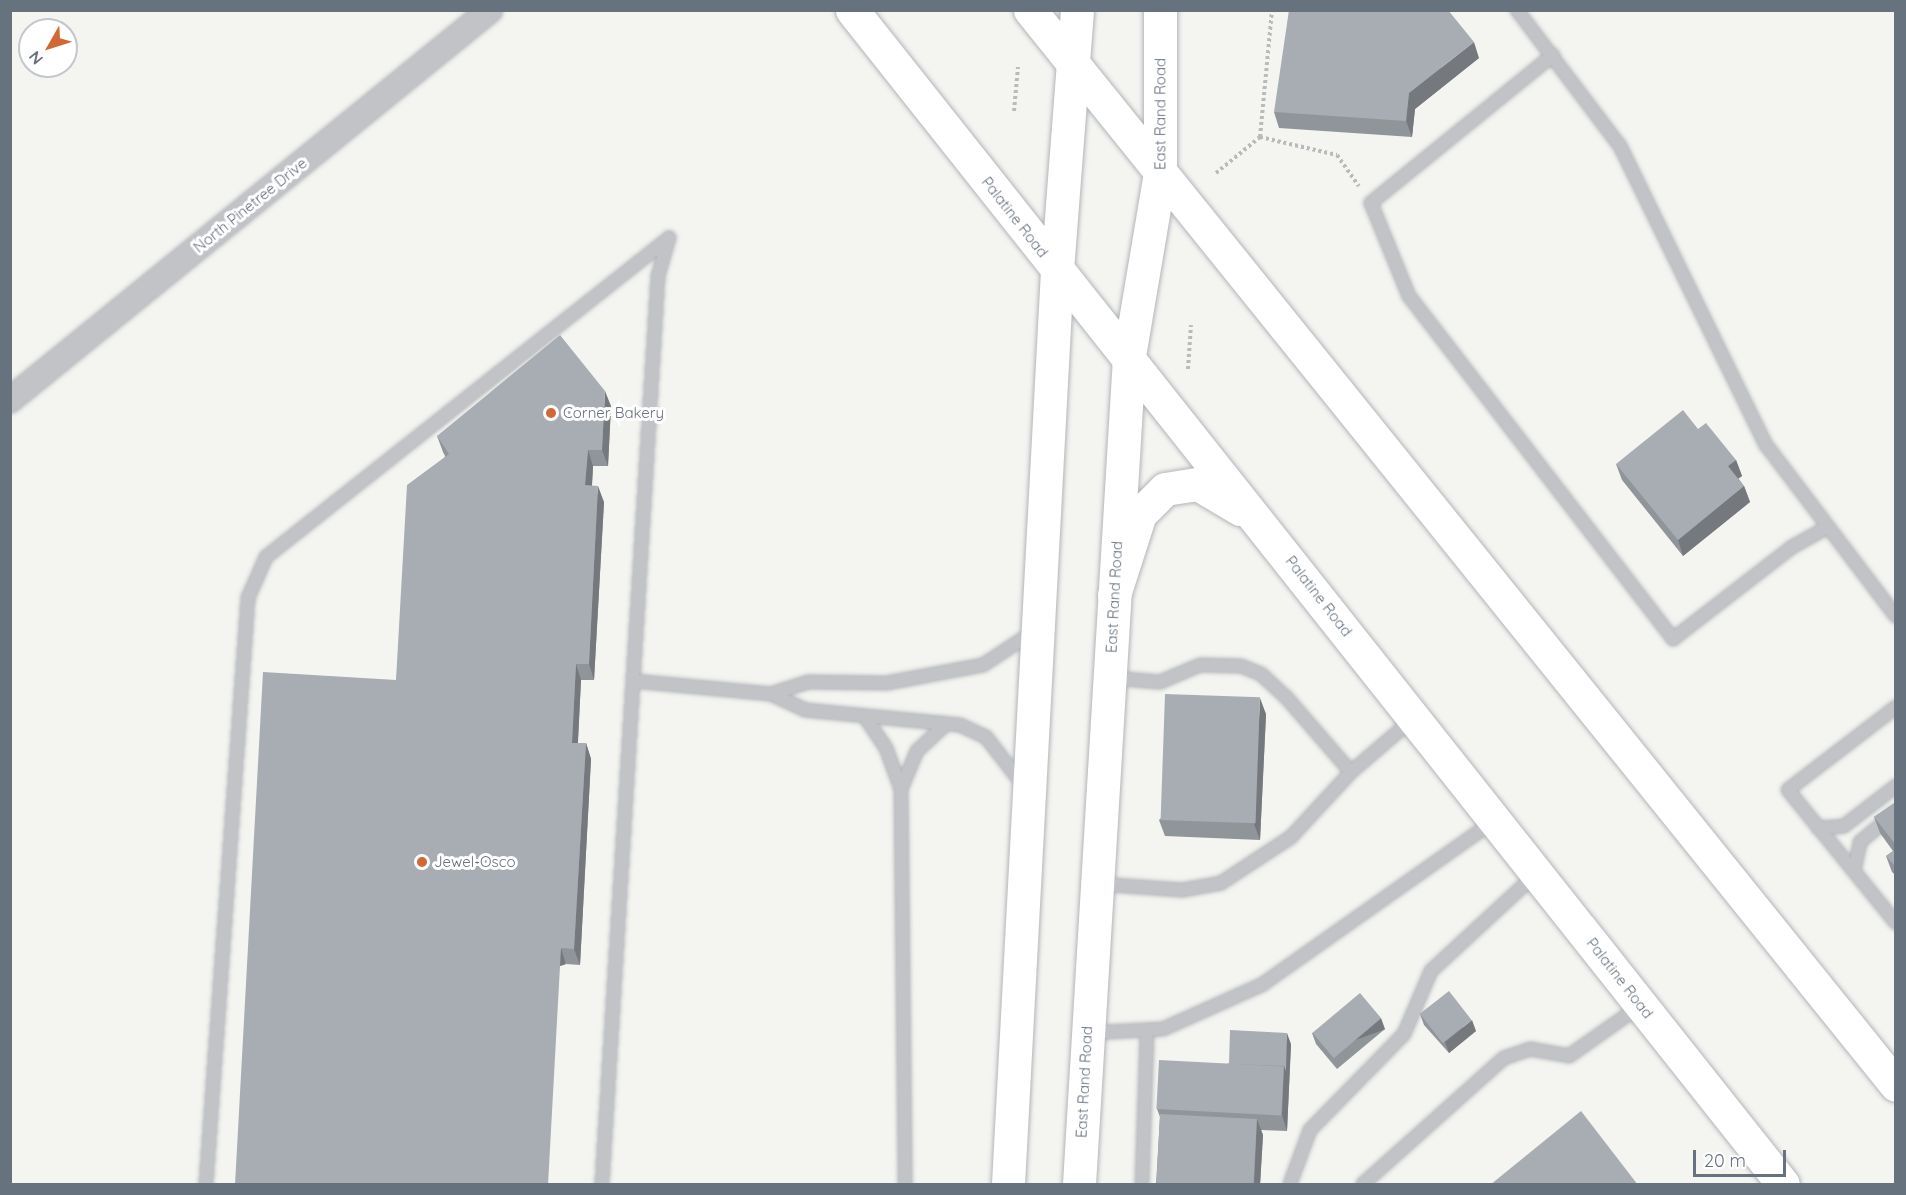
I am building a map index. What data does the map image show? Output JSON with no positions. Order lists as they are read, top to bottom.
{
  "streets": {
    "main road": ["East Rand Road", "Palatine Road"],
    "street": ["North Pinetree Drive"]
  },
  "crossings": [
    ["East Rand Road", "Palatine Road"]
  ],
  "places": ["Corner Bakery", "Jewel-Osco"],
  "scale_bar": "20 m",
  "north": "bottom left"
}
